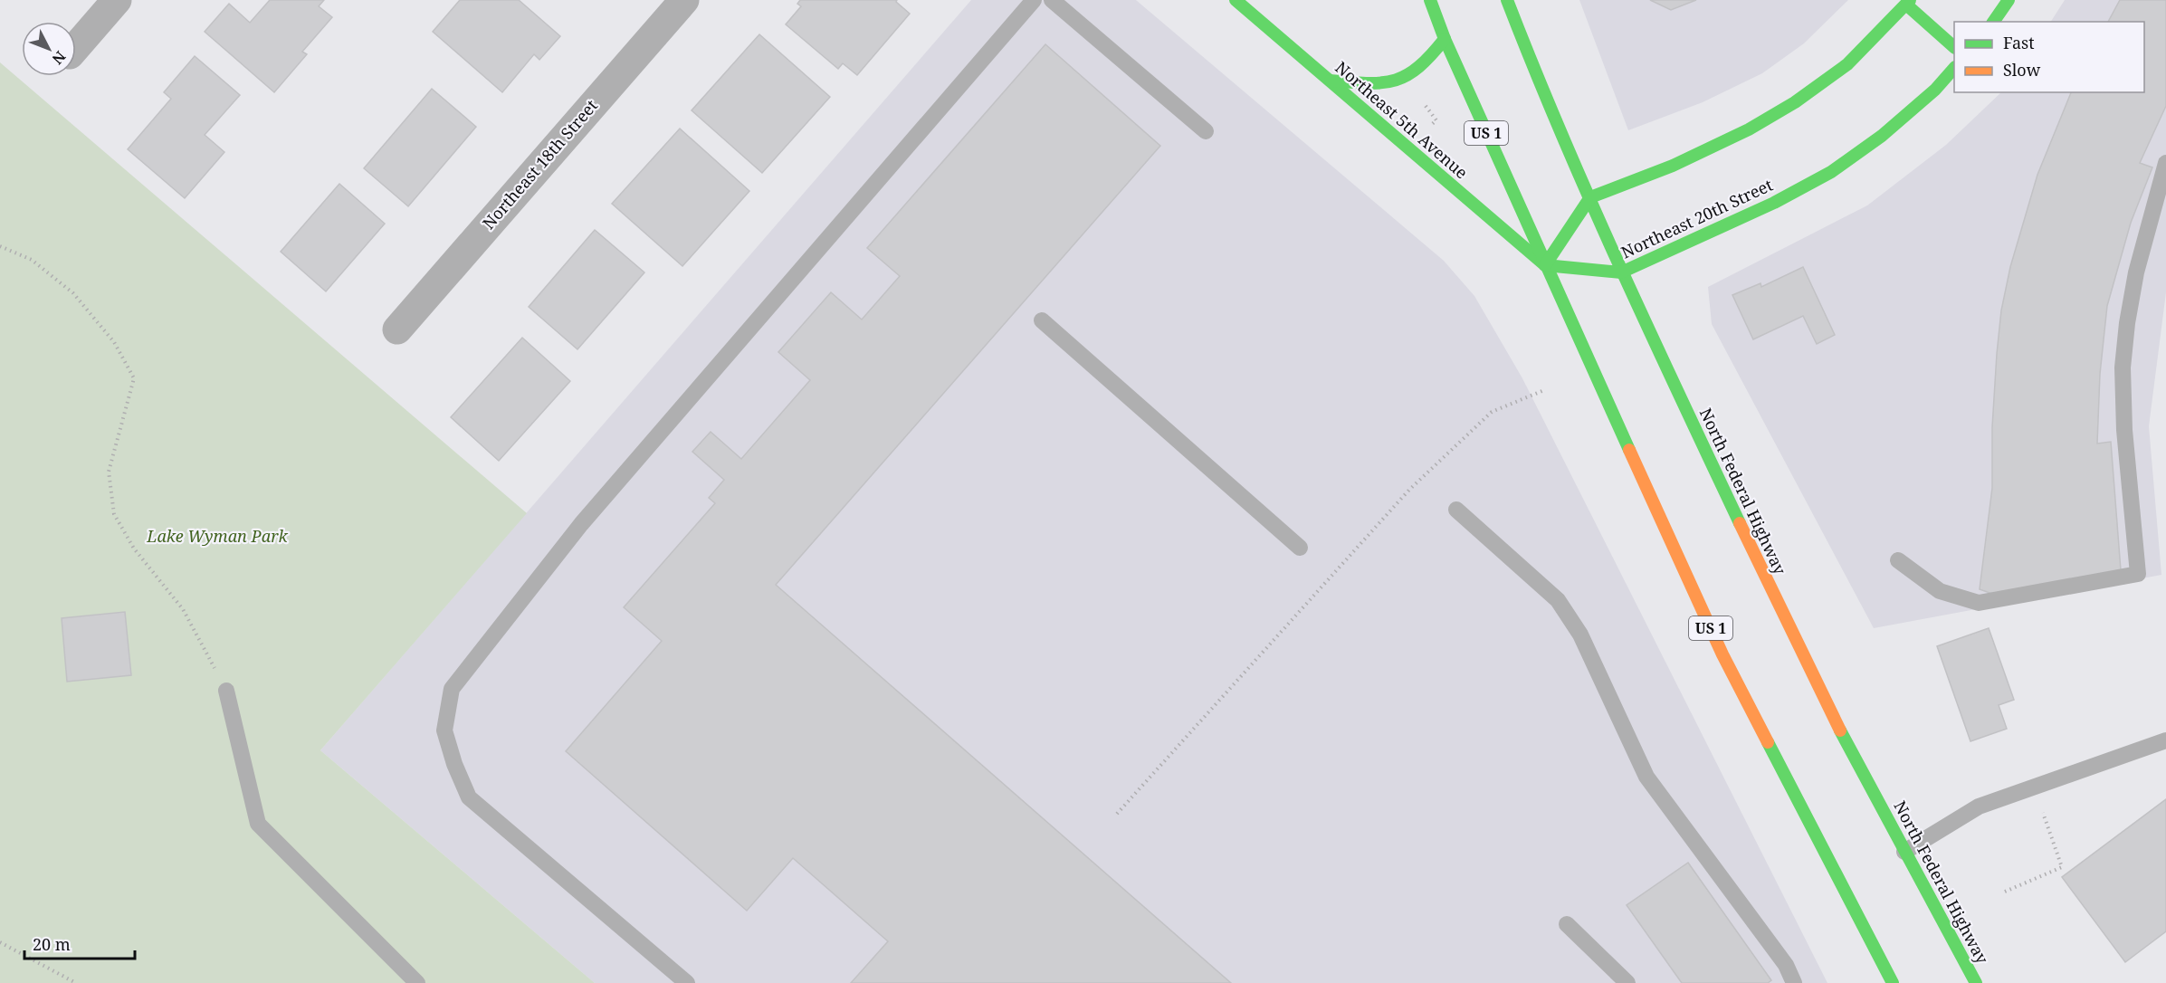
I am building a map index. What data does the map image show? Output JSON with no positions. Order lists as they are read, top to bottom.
{
  "streets": {
    "main road": [
      "Northeast 5th Avenue",
      "US 1",
      "Northeast 20th Street",
      "North Federal Highway"
    ],
    "street": ["Northeast 18th Street"]
  },
  "crossings": [
    ["Northeast 5th Avenue", "US 1"],
    ["Northeast 5th Avenue", "Northeast 20th Street"],
    ["US 1", "Northeast 20th Street"],
    ["Northeast 20th Street", "North Federal Highway"]
  ],
  "parks": ["Lake Wyman Park"],
  "legend": ["Fast", "Slow"],
  "scale_bar": "20 m",
  "north": "bottom right"
}
